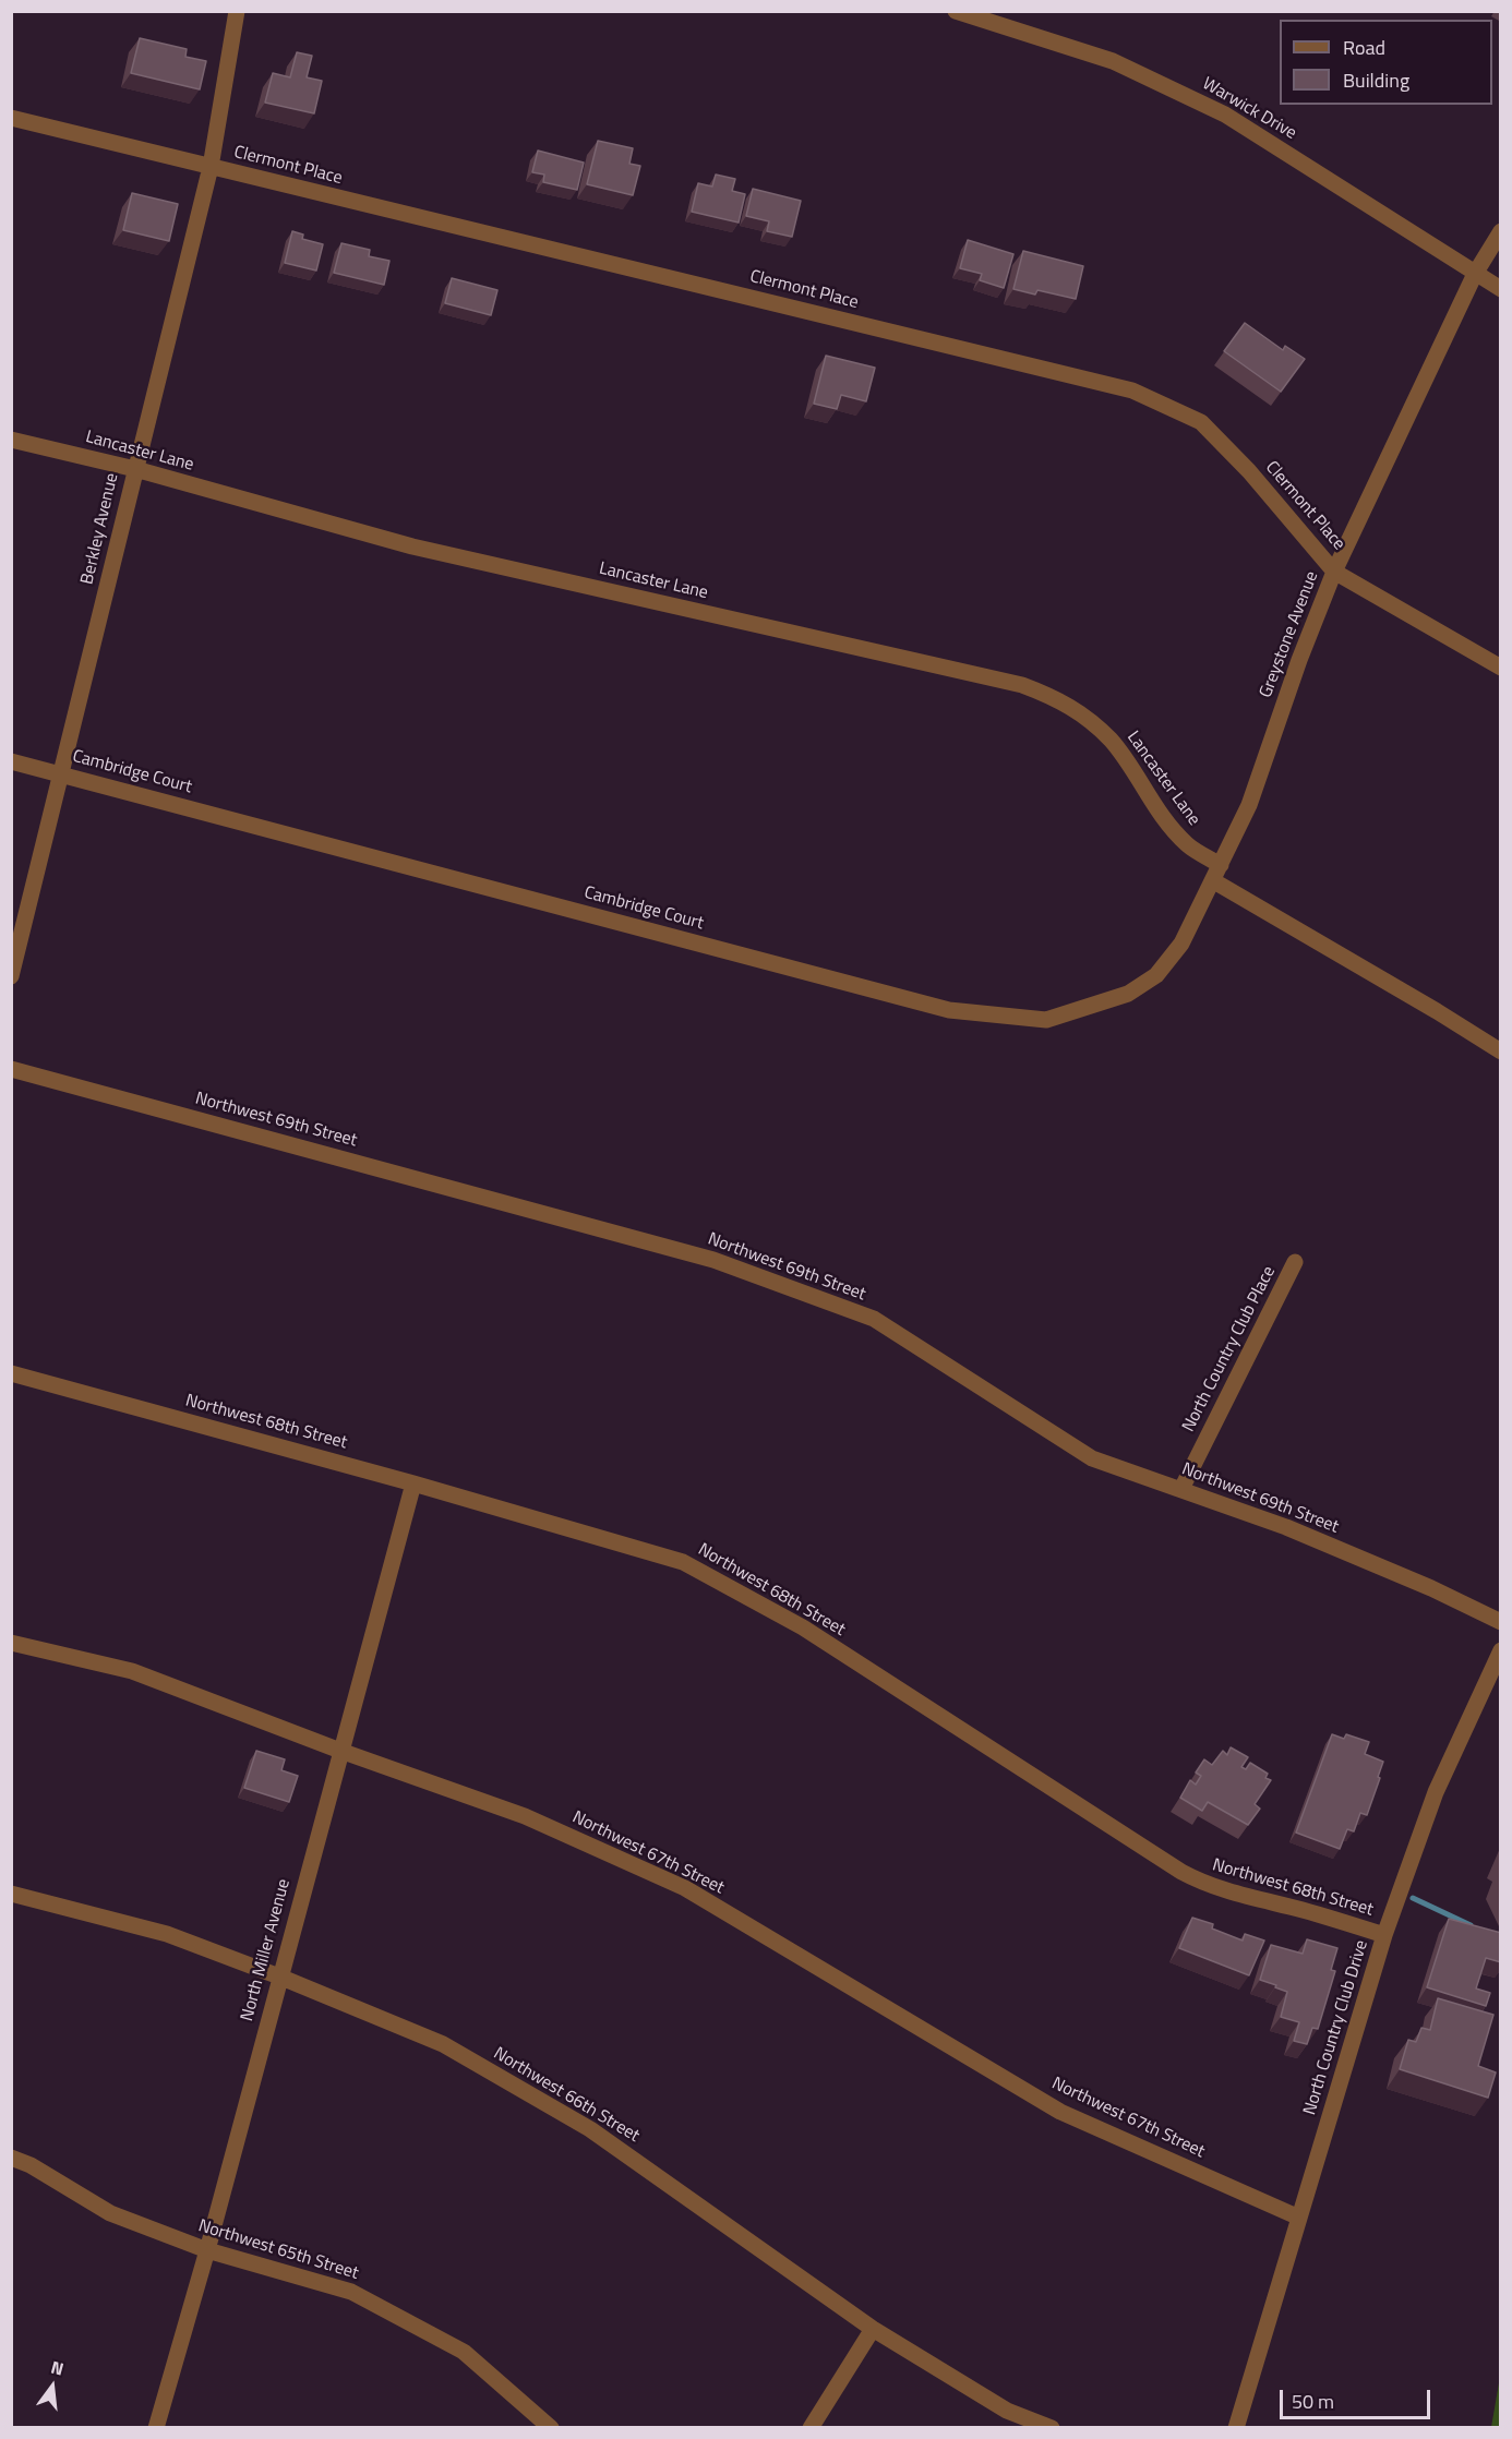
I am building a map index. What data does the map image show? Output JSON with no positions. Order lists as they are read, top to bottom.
{
  "streets": {
    "street": [
      "Warwick Drive",
      "Clermont Place",
      "Lancaster Lane",
      "Berkley Avenue",
      "Greystone Avenue",
      "Cambridge Court",
      "Northwest 69th Street",
      "North Country Club Place",
      "Northwest 68th Street",
      "Northwest 67th Street",
      "North Miller Avenue",
      "North Country Club Drive",
      "Northwest 66th Street",
      "Northwest 65th Street"
    ]
  },
  "crossings": [
    ["Warwick Drive", "Greystone Avenue"],
    ["Clermont Place", "Berkley Avenue"],
    ["Clermont Place", "Greystone Avenue"],
    ["Lancaster Lane", "Berkley Avenue"],
    ["Lancaster Lane", "Greystone Avenue"],
    ["Berkley Avenue", "Cambridge Court"],
    ["Greystone Avenue", "Cambridge Court"],
    ["Northwest 69th Street", "North Country Club Place"],
    ["Northwest 68th Street", "North Miller Avenue"],
    ["Northwest 68th Street", "North Country Club Drive"],
    ["Northwest 67th Street", "North Miller Avenue"],
    ["Northwest 67th Street", "North Country Club Drive"],
    ["North Miller Avenue", "Northwest 66th Street"],
    ["North Miller Avenue", "Northwest 65th Street"]
  ],
  "legend": ["Road", "Building"],
  "scale_bar": "50 m",
  "north": "top"
}
